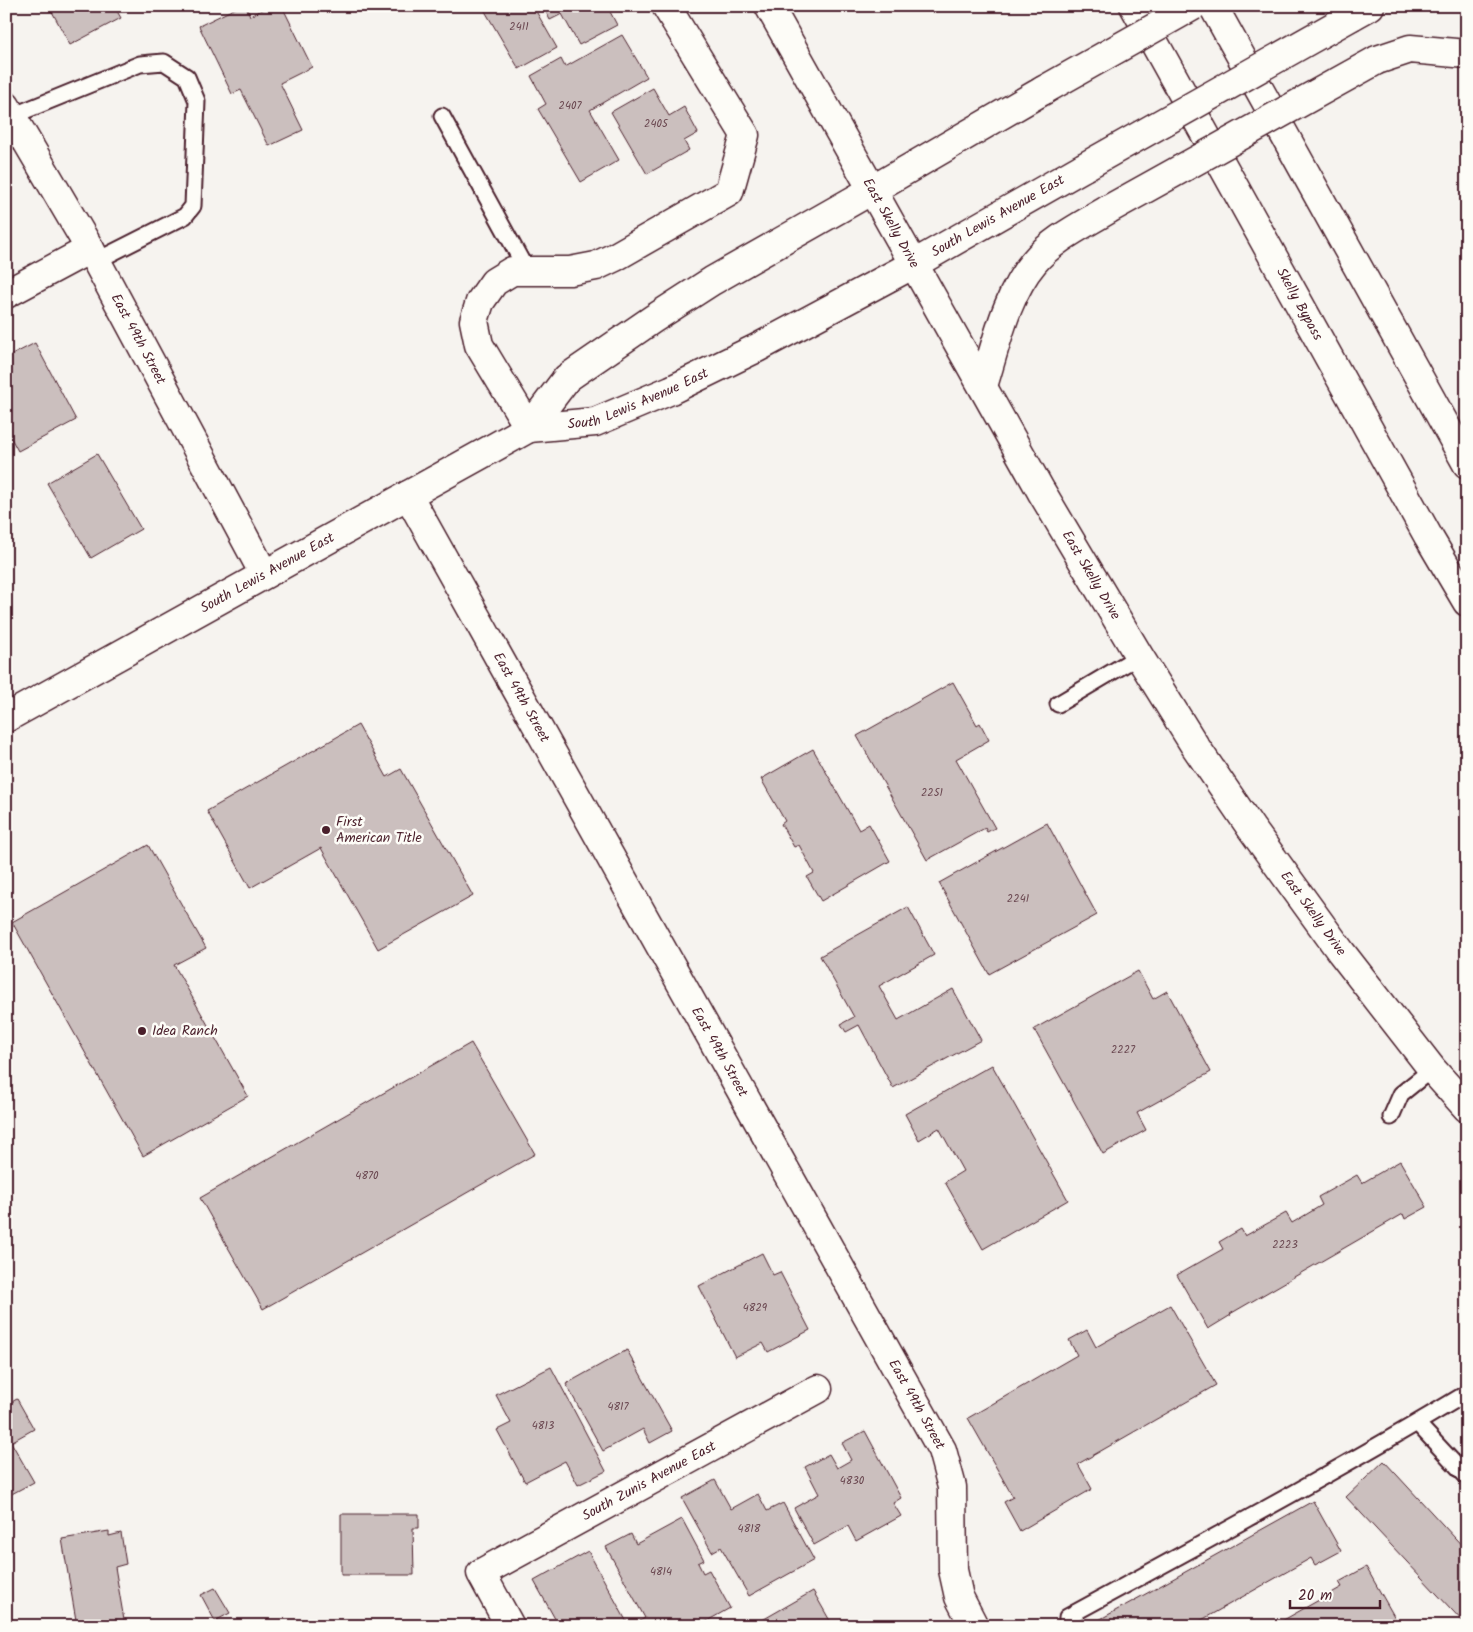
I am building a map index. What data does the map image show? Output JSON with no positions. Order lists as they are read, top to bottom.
{
  "streets": {
    "main road": [
      "South Lewis Avenue East",
      "East Skelly Drive",
      "Skelly Bypass",
      "East 49th Street",
      "South Zunis Avenue East"
    ]
  },
  "crossings": [
    ["South Lewis Avenue East", "East Skelly Drive"],
    ["South Lewis Avenue East", "East 49th Street"]
  ],
  "places": ["First American Title", "Idea Ranch"],
  "house_numbers": [
    "2411",
    "2407",
    "2405",
    "2251",
    "2241",
    "2227",
    "4870",
    "2223",
    "4829",
    "4817",
    "4813",
    "4830",
    "4818",
    "4814"
  ],
  "scale_bar": "20 m"
}
